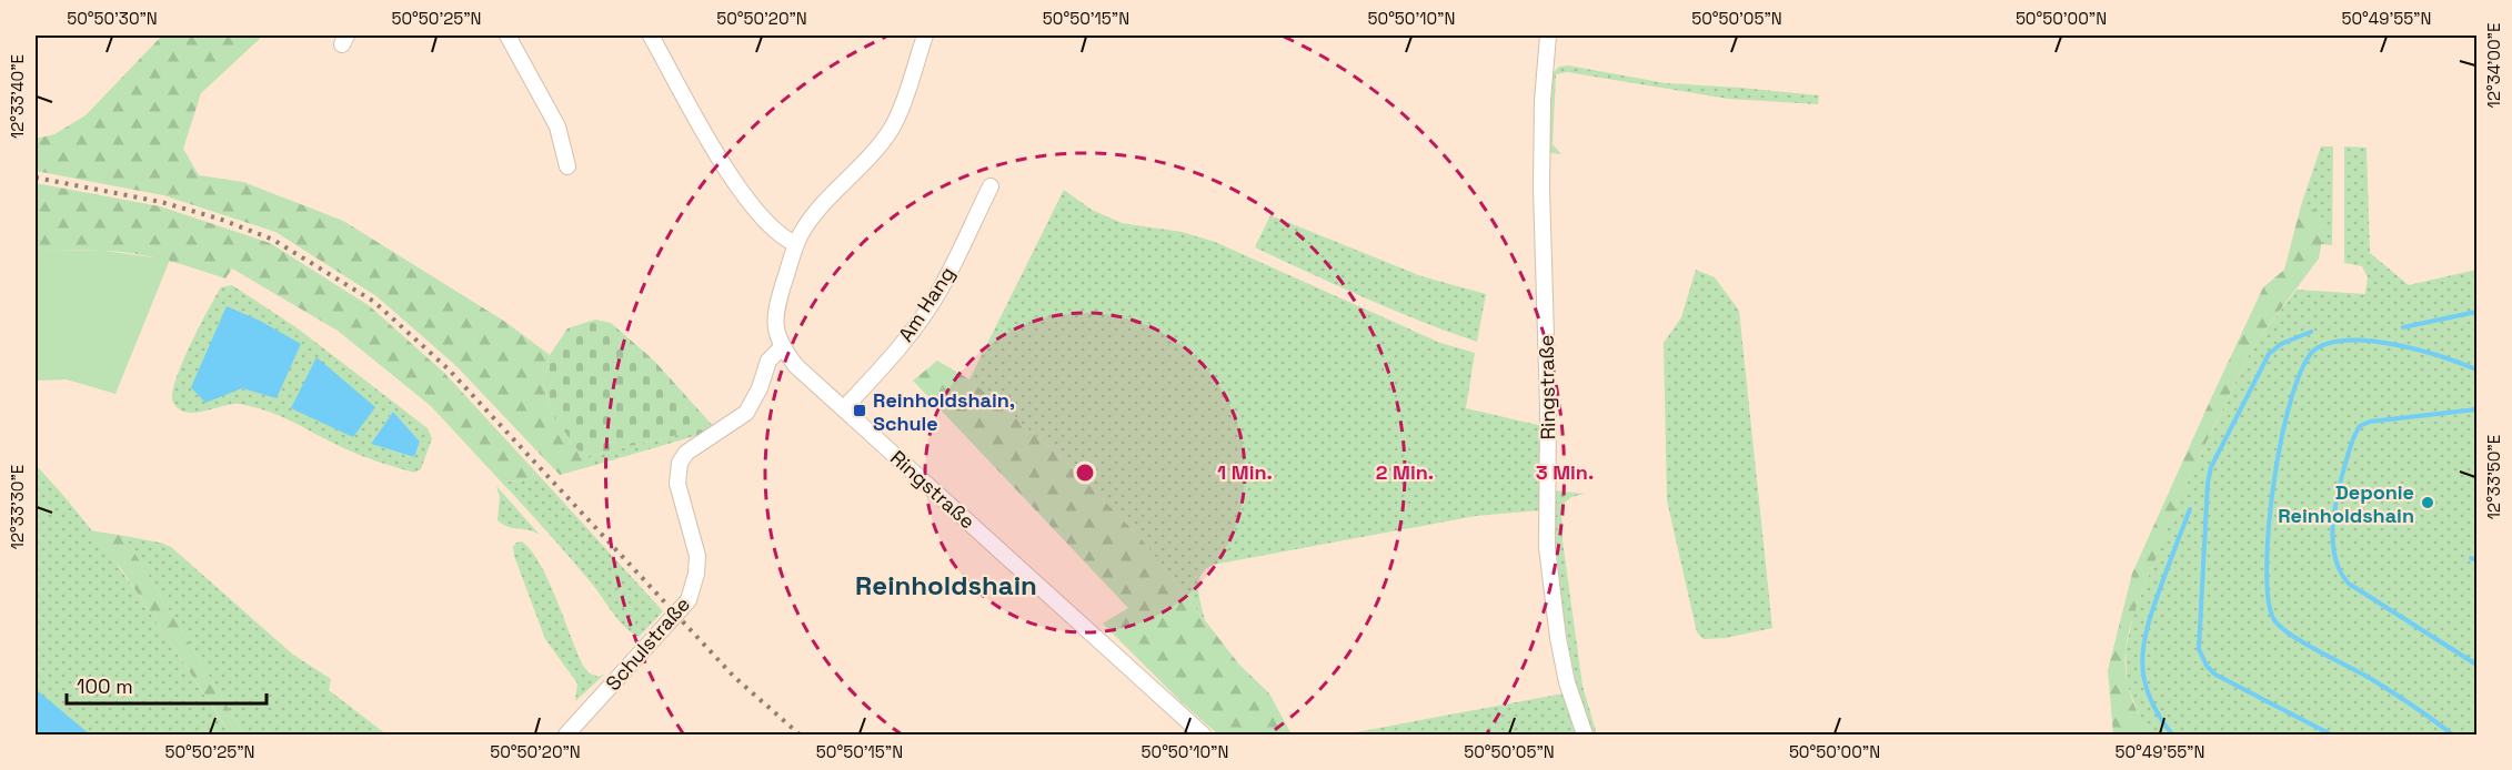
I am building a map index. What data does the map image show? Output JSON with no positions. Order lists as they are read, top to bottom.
{
  "streets": {
    "street": ["Am Hang", "Ringstraße", "Schulstraße"]
  },
  "crossings": [
    ["Am Hang", "Ringstraße"],
    ["Ringstraße", "Schulstraße"]
  ],
  "districts": ["Reinholdshain"],
  "places": {
    "transit": ["Reinholdshain, Schule"],
    "other": ["Deponie Reinholdshain"]
  },
  "scale_bar": "100 m",
  "coordinates": [
    "50°50'30\"N",
    "50°50'25\"N",
    "50°50'20\"N",
    "50°50'15\"N",
    "50°50'10\"N",
    "50°50'05\"N",
    "50°50'00\"N",
    "50°49'55\"N",
    "12°34'00\"E",
    "12°33'40\"E",
    "12°33'50\"E",
    "12°33'30\"E"
  ],
  "rings": ["1 Min.", "2 Min.", "3 Min."]
}
